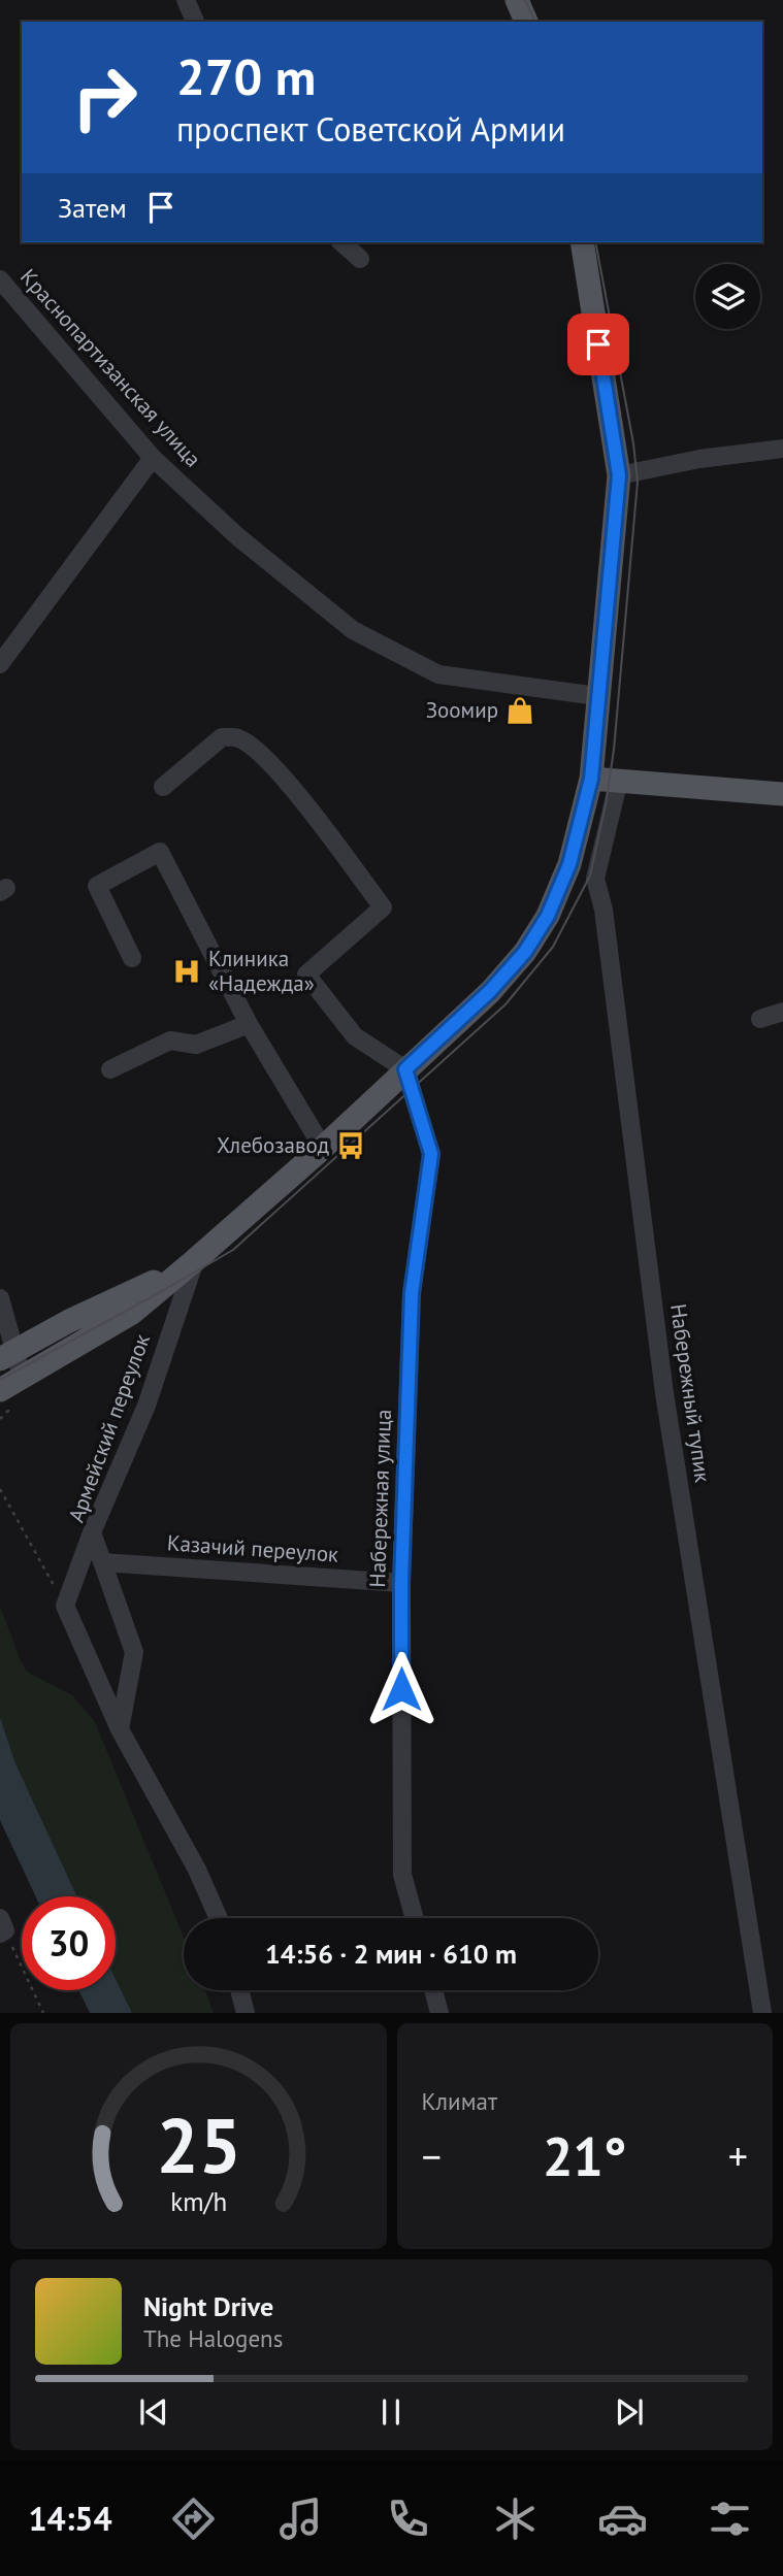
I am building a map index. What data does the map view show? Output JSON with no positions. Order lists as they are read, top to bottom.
{
  "streets": {
    "street": [
      "Краснопартизанская улица",
      "Набережный тупик",
      "Армейский переулок",
      "Набережная улица",
      "Казачий переулок"
    ]
  },
  "crossings": [
    ["Армейский переулок", "Казачий переулок"],
    ["Набережная улица", "Казачий переулок"]
  ],
  "places": {
    "shop": ["Зоомир"],
    "hospital": ["Клиника «Надежда»"],
    "bus stop": ["Хлебозавод"]
  },
  "page": {
    "turn": ["270 m", "проспект Советской Армии"],
    "then": "Затем",
    "limit": "30",
    "trip": "14:56 · 2 мин · 610 m",
    "tile": "Климат",
    "heat": ["−", "21°", "+"],
    "song": ["Night Drive", "The Halogens"],
    "tabs": "14:54",
    "gauge": ["25", "km/h"]
  }
}
